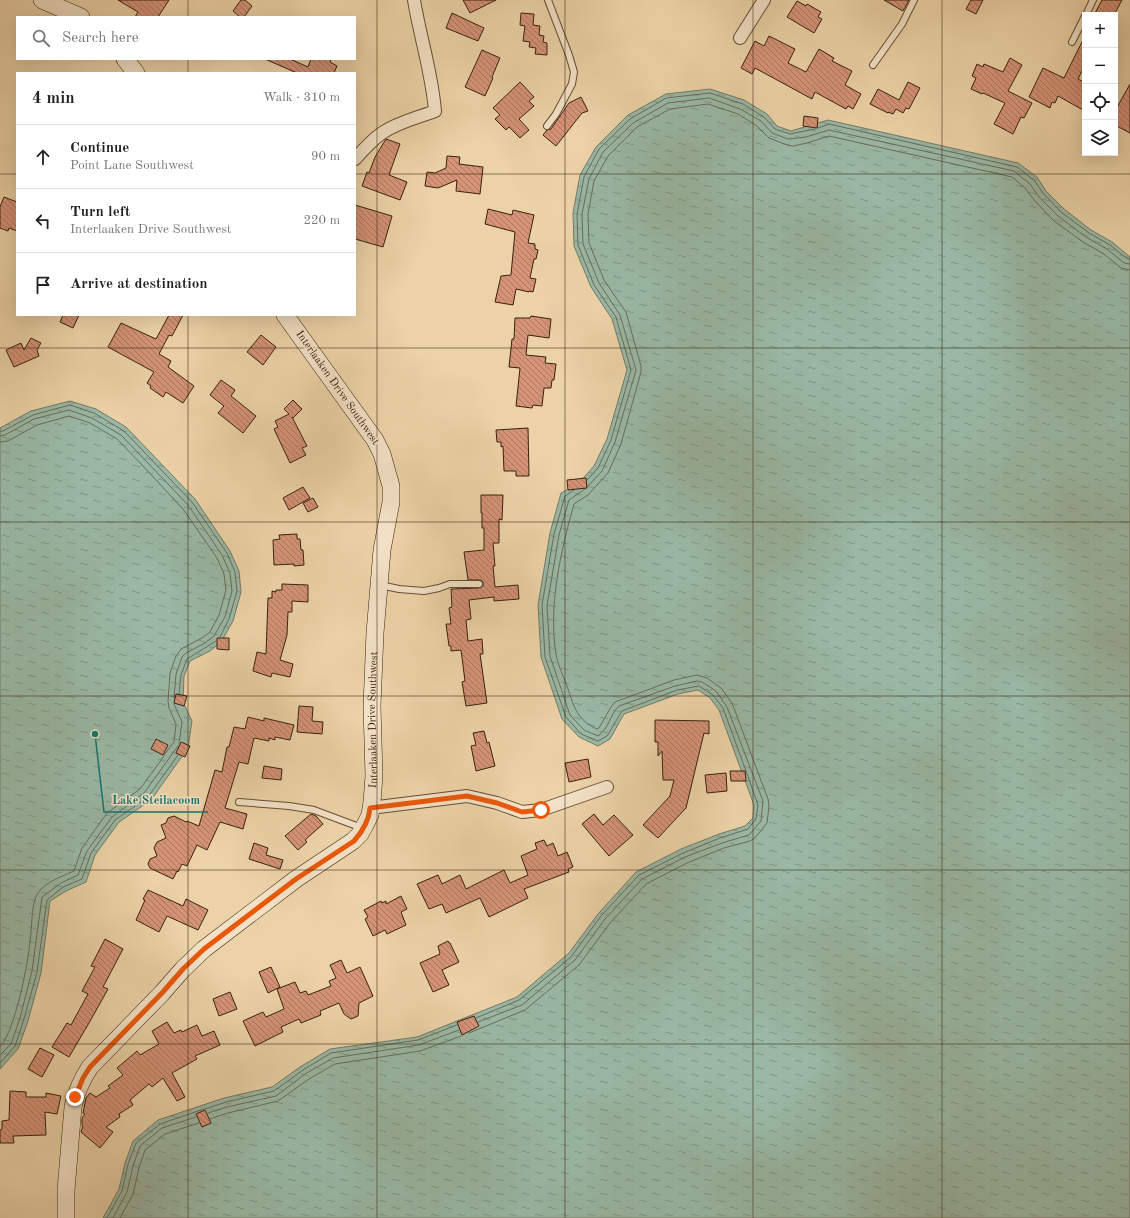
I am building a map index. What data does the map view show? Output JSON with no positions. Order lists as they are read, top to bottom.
{
  "streets": {
    "street": ["Interlaaken Drive Southwest"]
  },
  "places": ["Lake Steilacoom"],
  "page": {
    "map_buttons": ["+", "−"],
    "search": "Search here",
    "heading": ["4 min", "Walk · 310 m"],
    "list": [
      ["Continue", "Point Lane Southwest", "90 m"],
      ["Turn left", "Interlaaken Drive Southwest", "220 m"],
      "Arrive at destination"
    ]
  }
}
